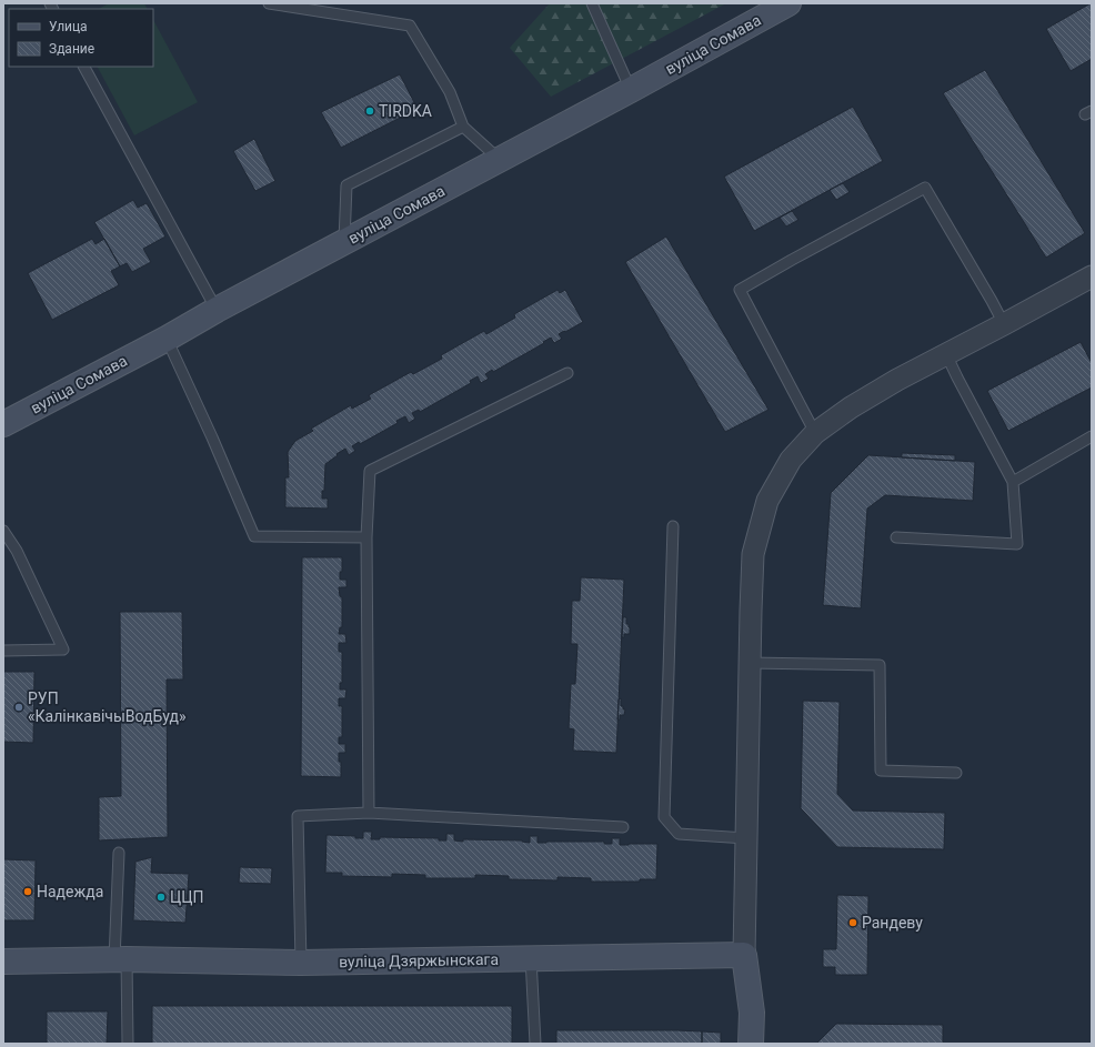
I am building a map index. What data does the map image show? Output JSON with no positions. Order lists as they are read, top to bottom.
{
  "streets": {
    "street": ["вуліца Сомава", "вуліца Дзяржынскага"]
  },
  "places": [
    "TIRDKA",
    "РУП «КалінкавічыВодБуд»",
    "Надежда",
    "ЦЦП",
    "Рандеву"
  ],
  "legend": ["Улица", "Здание"]
}
